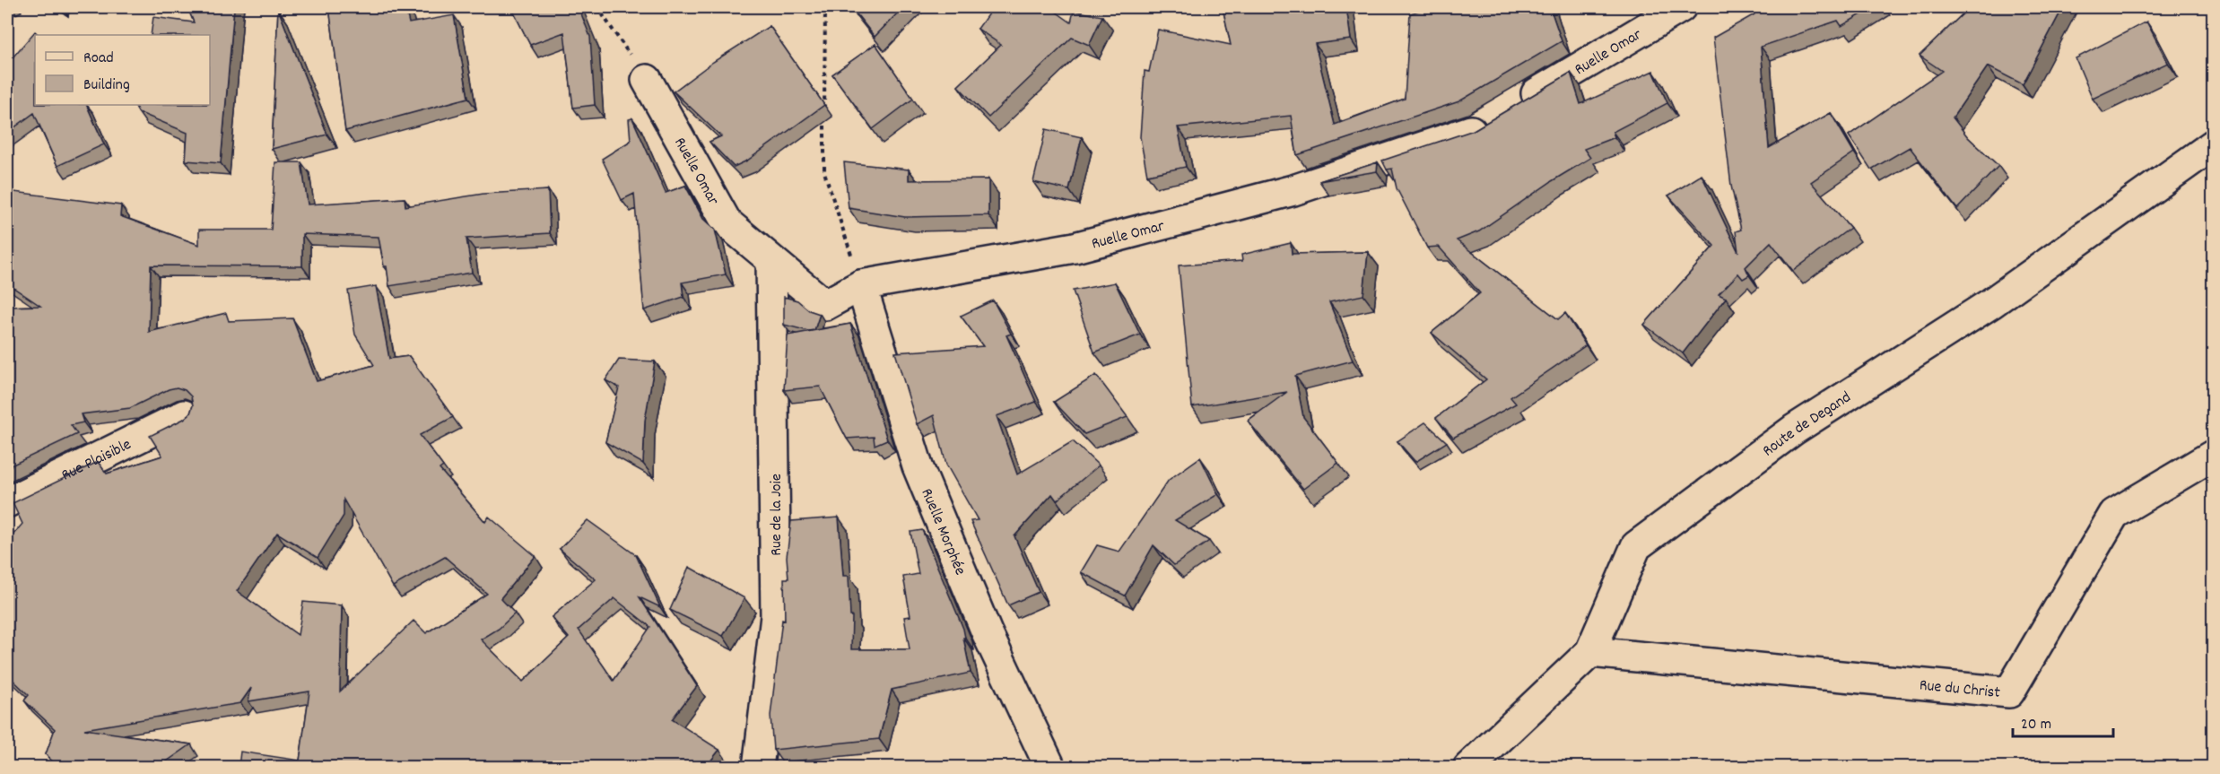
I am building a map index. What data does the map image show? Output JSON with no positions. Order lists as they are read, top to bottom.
{
  "streets": {
    "street": [
      "Ruelle Omar",
      "Route de Degand",
      "Rue Plaisible",
      "Rue de la Joie",
      "Ruelle Morphée",
      "Rue du Christ"
    ]
  },
  "crossings": [
    ["Ruelle Omar", "Rue de la Joie"],
    ["Ruelle Omar", "Ruelle Morphée"],
    ["Route de Degand", "Rue du Christ"]
  ],
  "legend": ["Road", "Building"],
  "scale_bar": "20 m"
}
